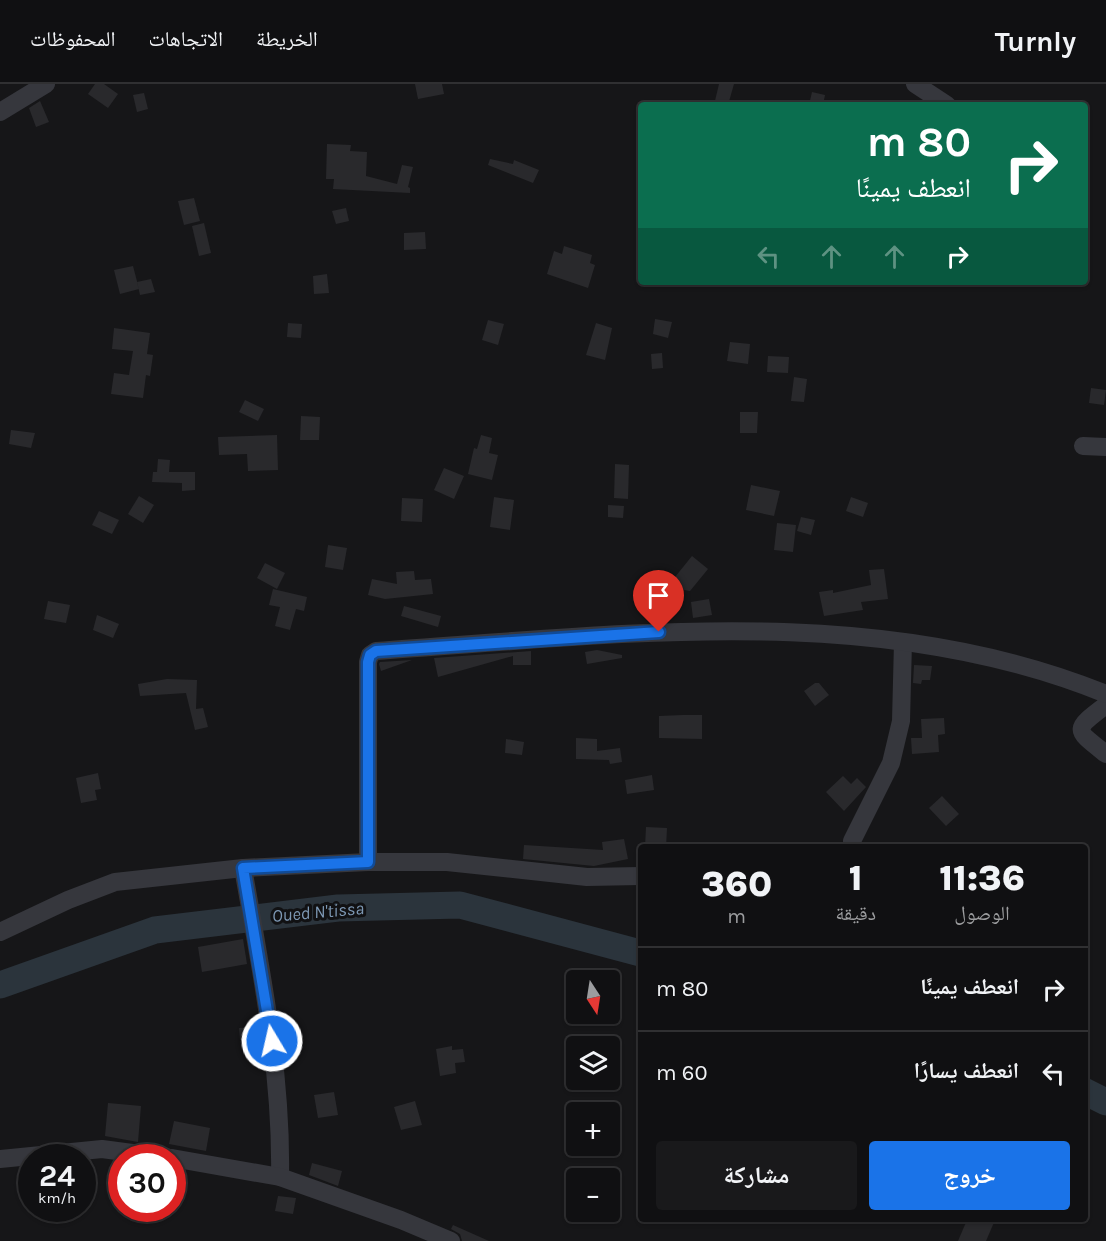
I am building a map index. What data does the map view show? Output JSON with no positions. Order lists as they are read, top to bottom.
{
  "water": ["Oued N'tissa"],
  "north": "bottom",
  "page": {
    "header": "Turnly",
    "nav": ["الخريطة", "الاتجاهات", "المحفوظات"],
    "turn": ["80 m", "انعطف يمينًا"],
    "eta": [
      "11:36",
      "الوصول",
      "1",
      "دقيقة",
      "360",
      "m"
    ],
    "list": [
      {
        "name": "انعطف يمينًا",
        "value": "80 m"
      },
      {
        "name": "انعطف يسارًا",
        "value": "60 m"
      }
    ],
    "map_buttons": ["+", "−"],
    "buttons": ["خروج", "مشاركة"],
    "speed": "24 km/h",
    "limit": "30"
  }
}
